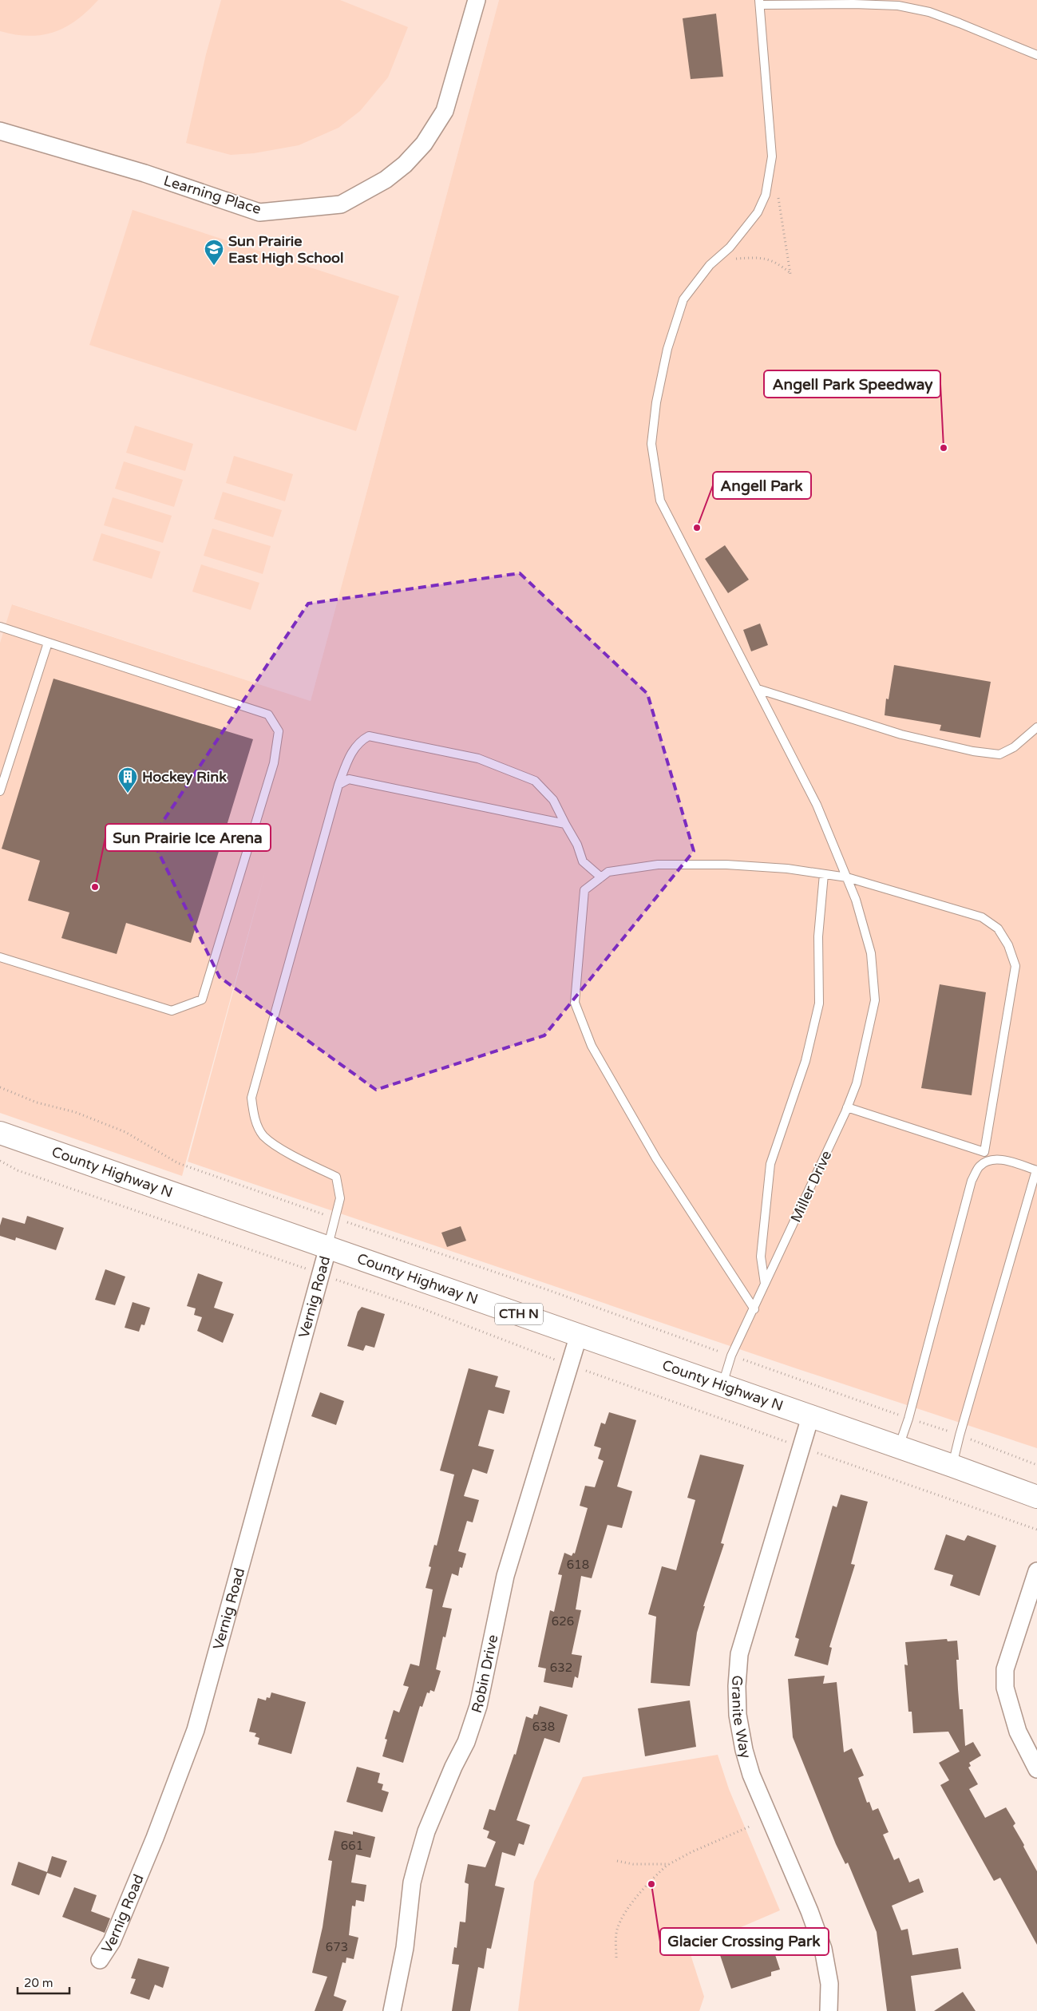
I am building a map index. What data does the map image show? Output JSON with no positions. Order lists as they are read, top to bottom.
{
  "streets": {
    "main road": ["County Highway N", "CTH N"],
    "street": [
      "Learning Place",
      "Vernig Road",
      "Robin Drive",
      "Granite Way"
    ],
    "lane": ["Miller Drive"]
  },
  "crossings": [
    ["County Highway N", "Miller Drive"],
    ["County Highway N", "Vernig Road"],
    ["County Highway N", "Robin Drive"],
    ["County Highway N", "Granite Way"]
  ],
  "places": {
    "school or university": ["Sun Prairie East High School"],
    "other": [
      "Angell Park Speedway",
      "Angell Park",
      "Sun Prairie Ice Arena",
      "Glacier Crossing Park"
    ],
    "building": ["Hockey Rink"]
  },
  "house_numbers": [
    "618",
    "626",
    "632",
    "638",
    "661",
    "673"
  ],
  "scale_bar": "20 m"
}
